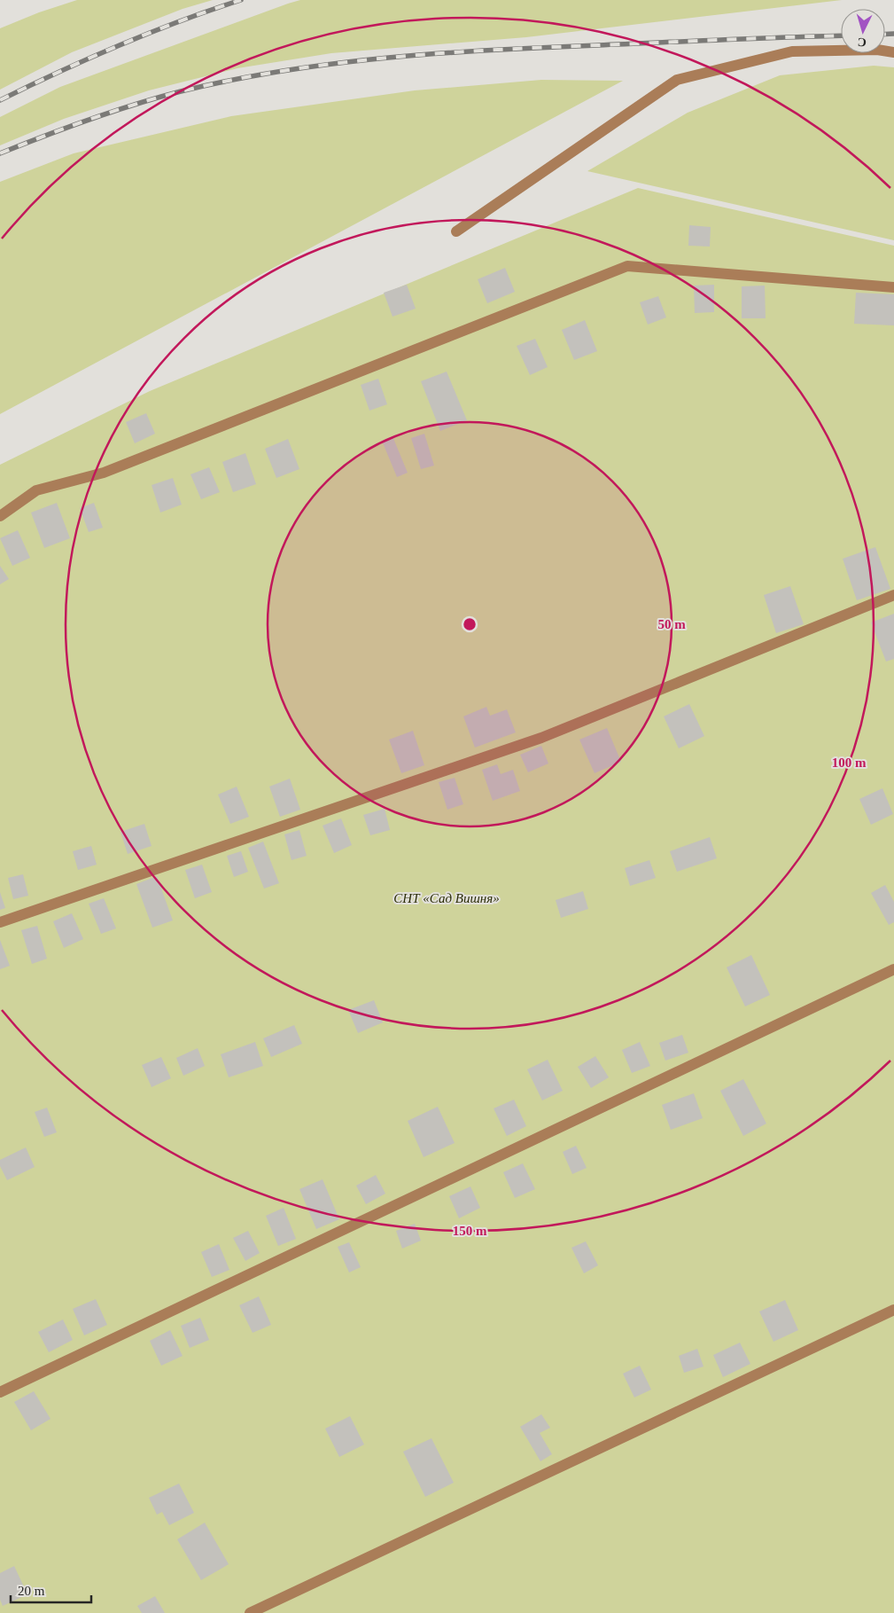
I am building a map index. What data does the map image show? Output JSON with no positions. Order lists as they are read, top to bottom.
{
  "parks": ["СНТ «Сад Вишня»"],
  "scale_bar": "20 m",
  "north": "bottom",
  "rings": ["50 m", "100 m", "150 m"]
}
